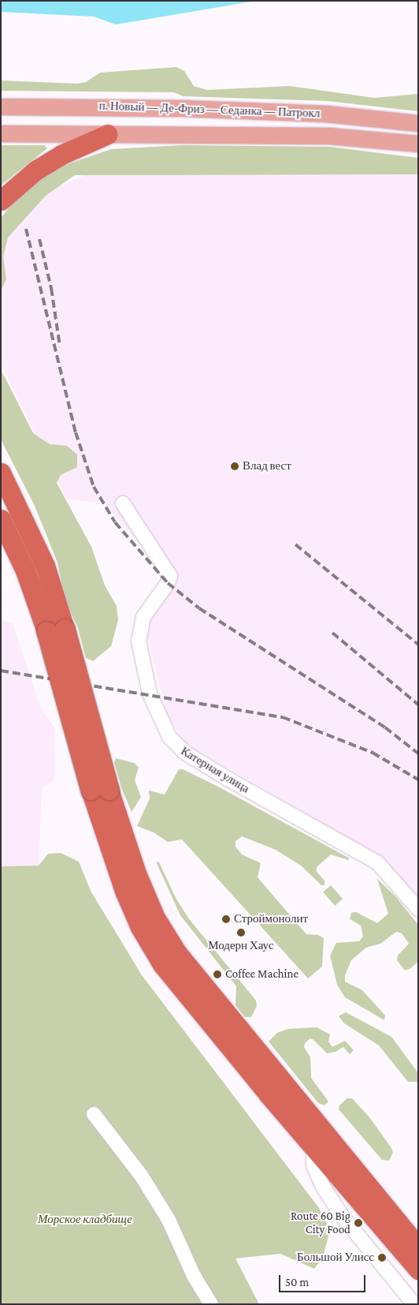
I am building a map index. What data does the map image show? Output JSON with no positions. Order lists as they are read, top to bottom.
{
  "streets": {
    "main road": ["п. Новый — Де-Фриз — Седанка — Патрокл"],
    "street": ["Катерная улица"]
  },
  "parks": ["Морское кладбище"],
  "places": [
    "Влад вест",
    "Строймонолит",
    "Модерн Хаус",
    "Coffee Machine",
    "Route 60 Big City Food",
    "Большой Улисс"
  ],
  "scale_bar": "50 m"
}
